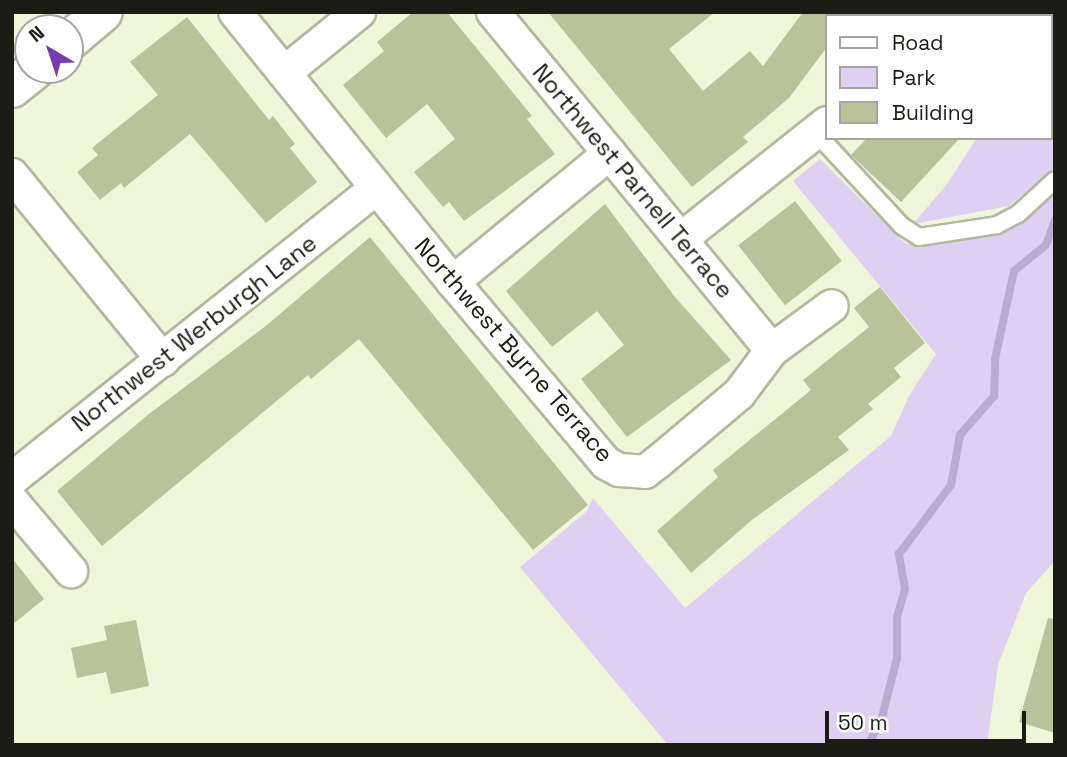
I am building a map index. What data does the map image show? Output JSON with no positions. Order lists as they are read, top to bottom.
{
  "streets": {
    "street": ["Northwest Parnell Terrace", "Northwest Werburgh Lane", "Northwest Byrne Terrace"]
  },
  "crossings": [
    ["Northwest Parnell Terrace", "Northwest Byrne Terrace"],
    ["Northwest Werburgh Lane", "Northwest Byrne Terrace"]
  ],
  "legend": ["Road", "Park", "Building"],
  "scale_bar": "50 m",
  "north": "top left"
}
